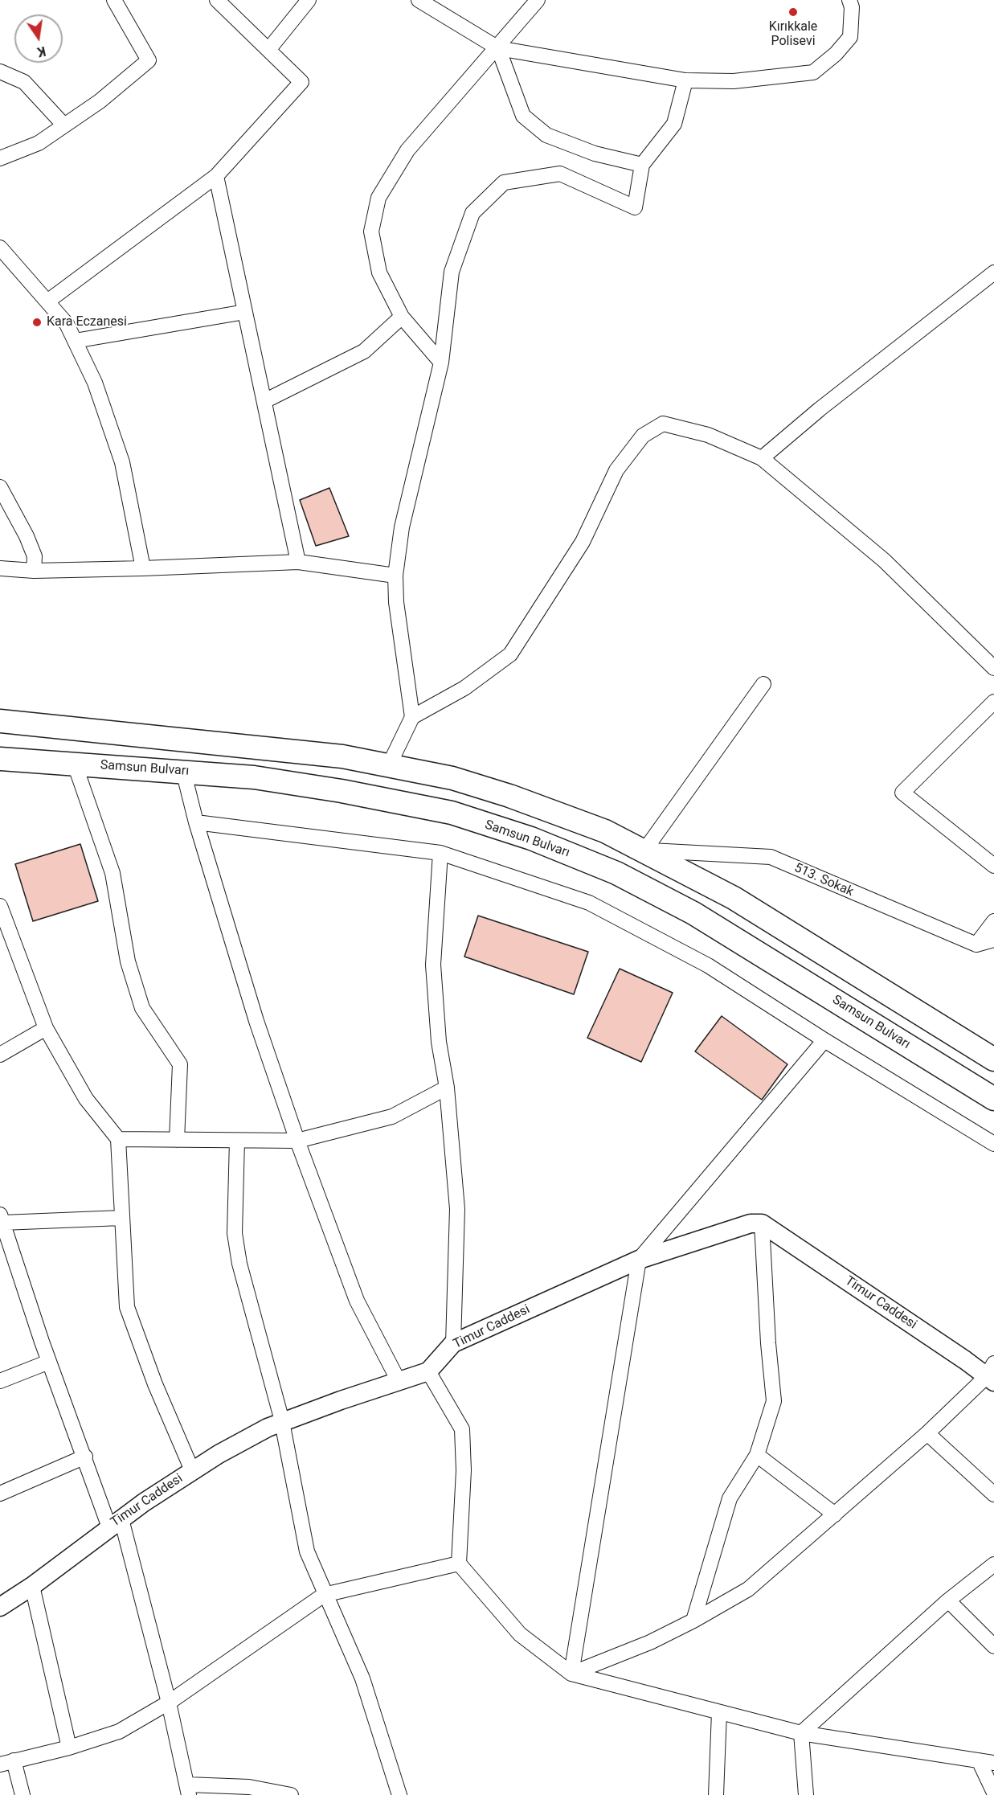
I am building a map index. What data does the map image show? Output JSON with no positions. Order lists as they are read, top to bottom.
{
  "streets": {
    "main road": ["Samsun Bulvarı"],
    "street": ["513. Sokak", "Timur Caddesi"]
  },
  "places": ["Kırıkkale Polisevi", "Kara Eczanesi"],
  "north": "bottom"
}
